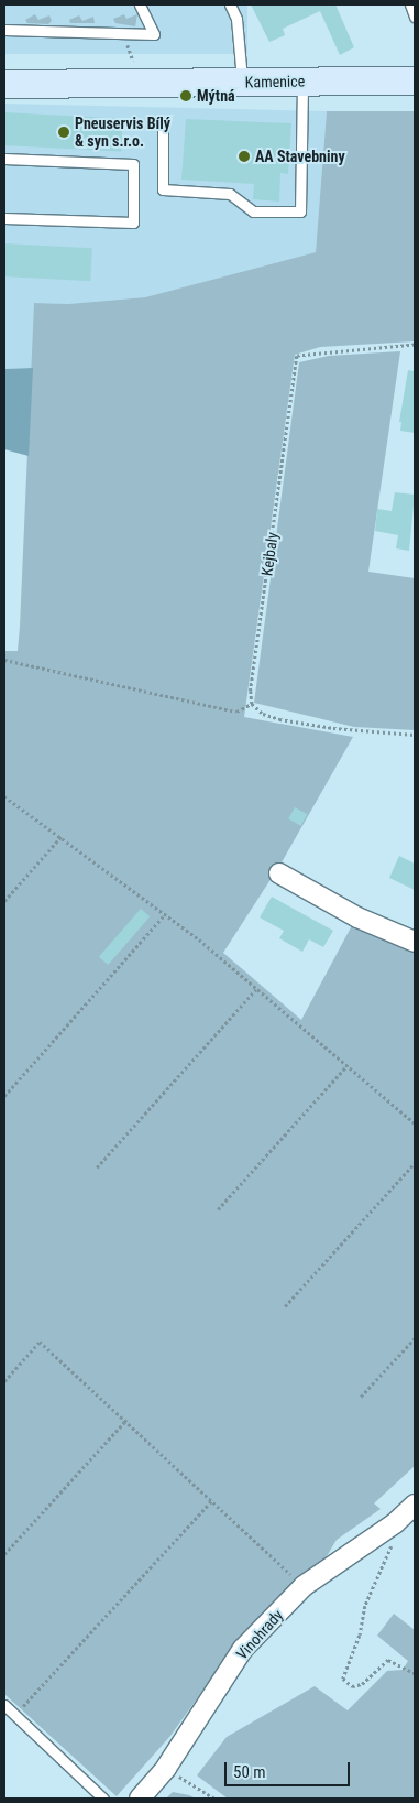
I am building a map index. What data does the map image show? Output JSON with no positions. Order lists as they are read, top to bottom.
{
  "streets": {
    "street": ["Kamenice", "Vinohrady"],
    "path": ["Kejbaly"]
  },
  "places": ["Mýtná", "Pneuservis Bílý & syn s.r.o.", "AA Stavebniny"],
  "scale_bar": "50 m"
}
